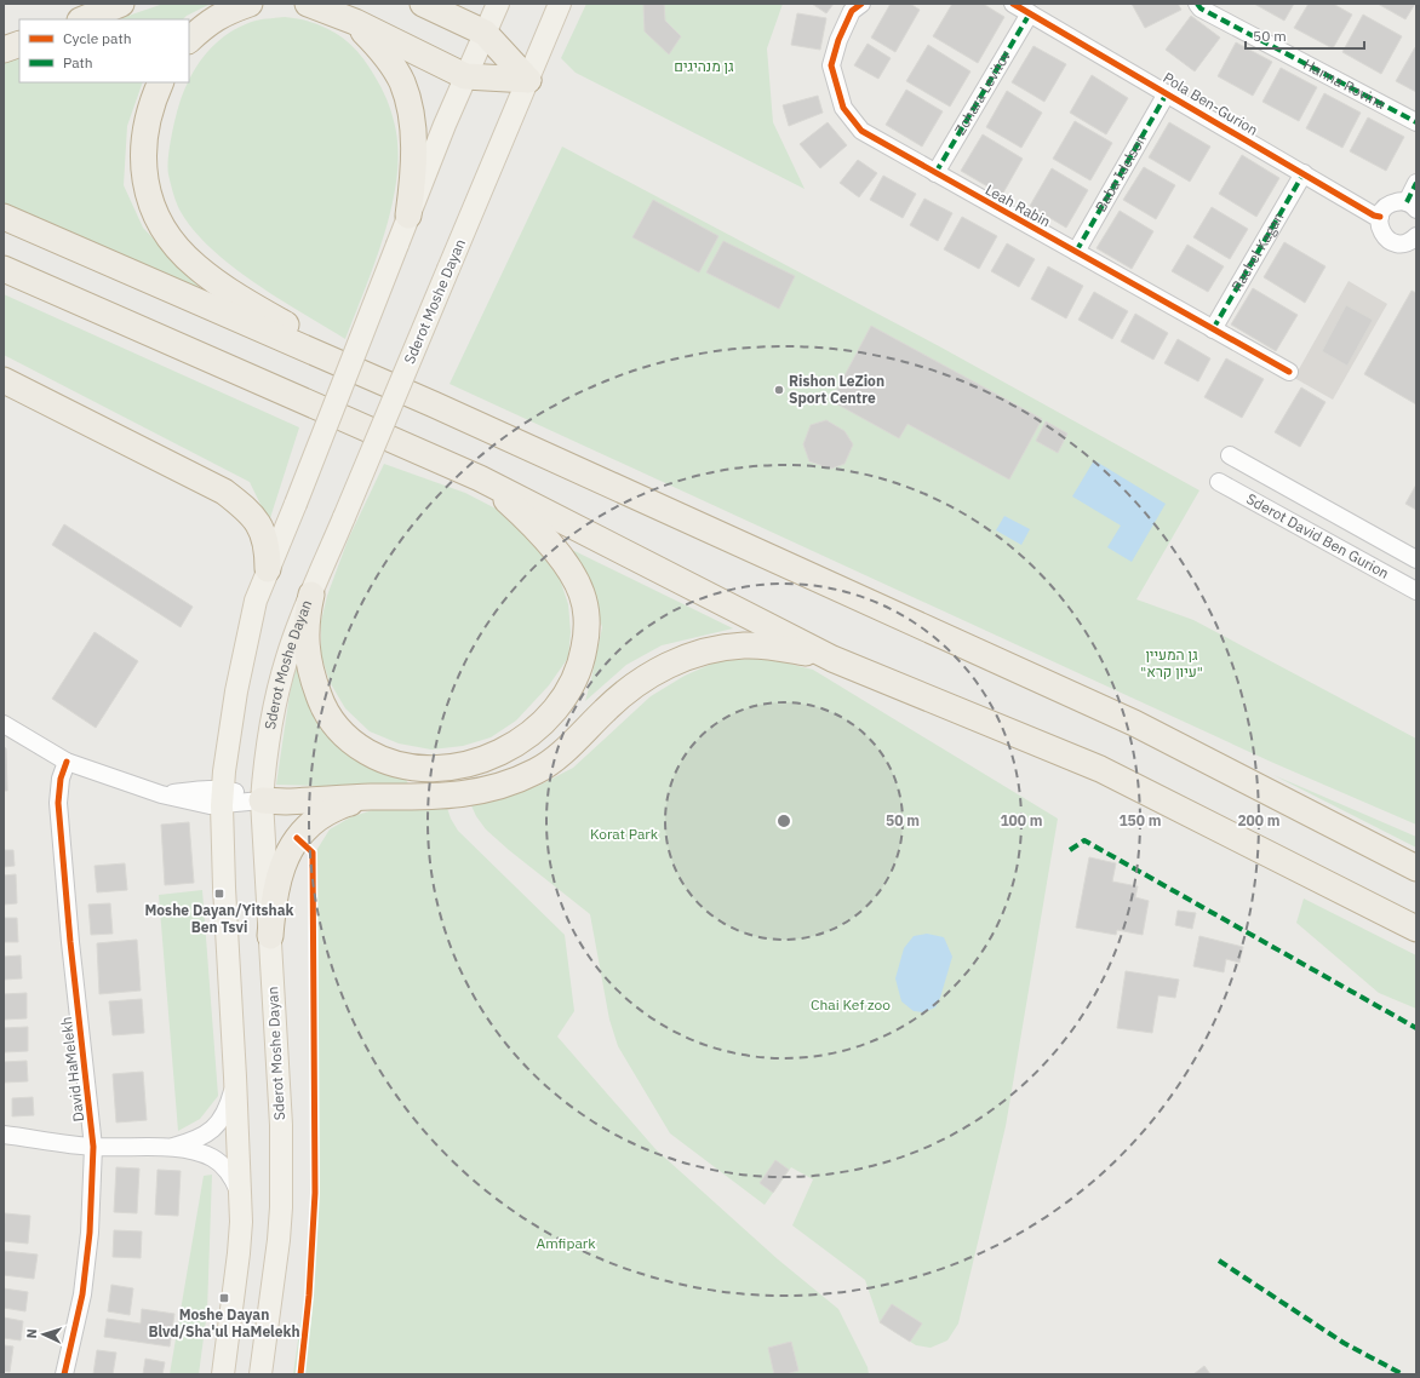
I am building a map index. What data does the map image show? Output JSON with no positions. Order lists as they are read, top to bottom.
{
  "streets": {
    "main road": ["Sderot Moshe Dayan"],
    "street": [
      "Hanna Rovina",
      "Zohara Levitov",
      "Pola Ben-Gurion",
      "Baba Idelson",
      "Leah Rabin",
      "Rachel Kagan",
      "Sderot David Ben Gurion",
      "David HaMelekh"
    ]
  },
  "crossings": [
    ["Zohara Levitov", "Pola Ben-Gurion"],
    ["Zohara Levitov", "Leah Rabin"],
    ["Pola Ben-Gurion", "Baba Idelson"],
    ["Pola Ben-Gurion", "Rachel Kagan"],
    ["Baba Idelson", "Leah Rabin"],
    ["Leah Rabin", "Rachel Kagan"]
  ],
  "parks": [
    "גן מנהיגים",
    "גן המעיין \"עיון קרא\"",
    "Korat Park",
    "Chai Kef zoo",
    "Amfipark"
  ],
  "places": {
    "other": ["Rishon LeZion Sport Centre"],
    "transit": ["Moshe Dayan/Yitshak Ben Tsvi", "Moshe Dayan Blvd/Sha'ul HaMelekh"]
  },
  "legend": ["Cycle path", "Path"],
  "scale_bar": "50 m",
  "north": "left",
  "rings": [
    "50 m",
    "100 m",
    "150 m",
    "200 m"
  ]
}
